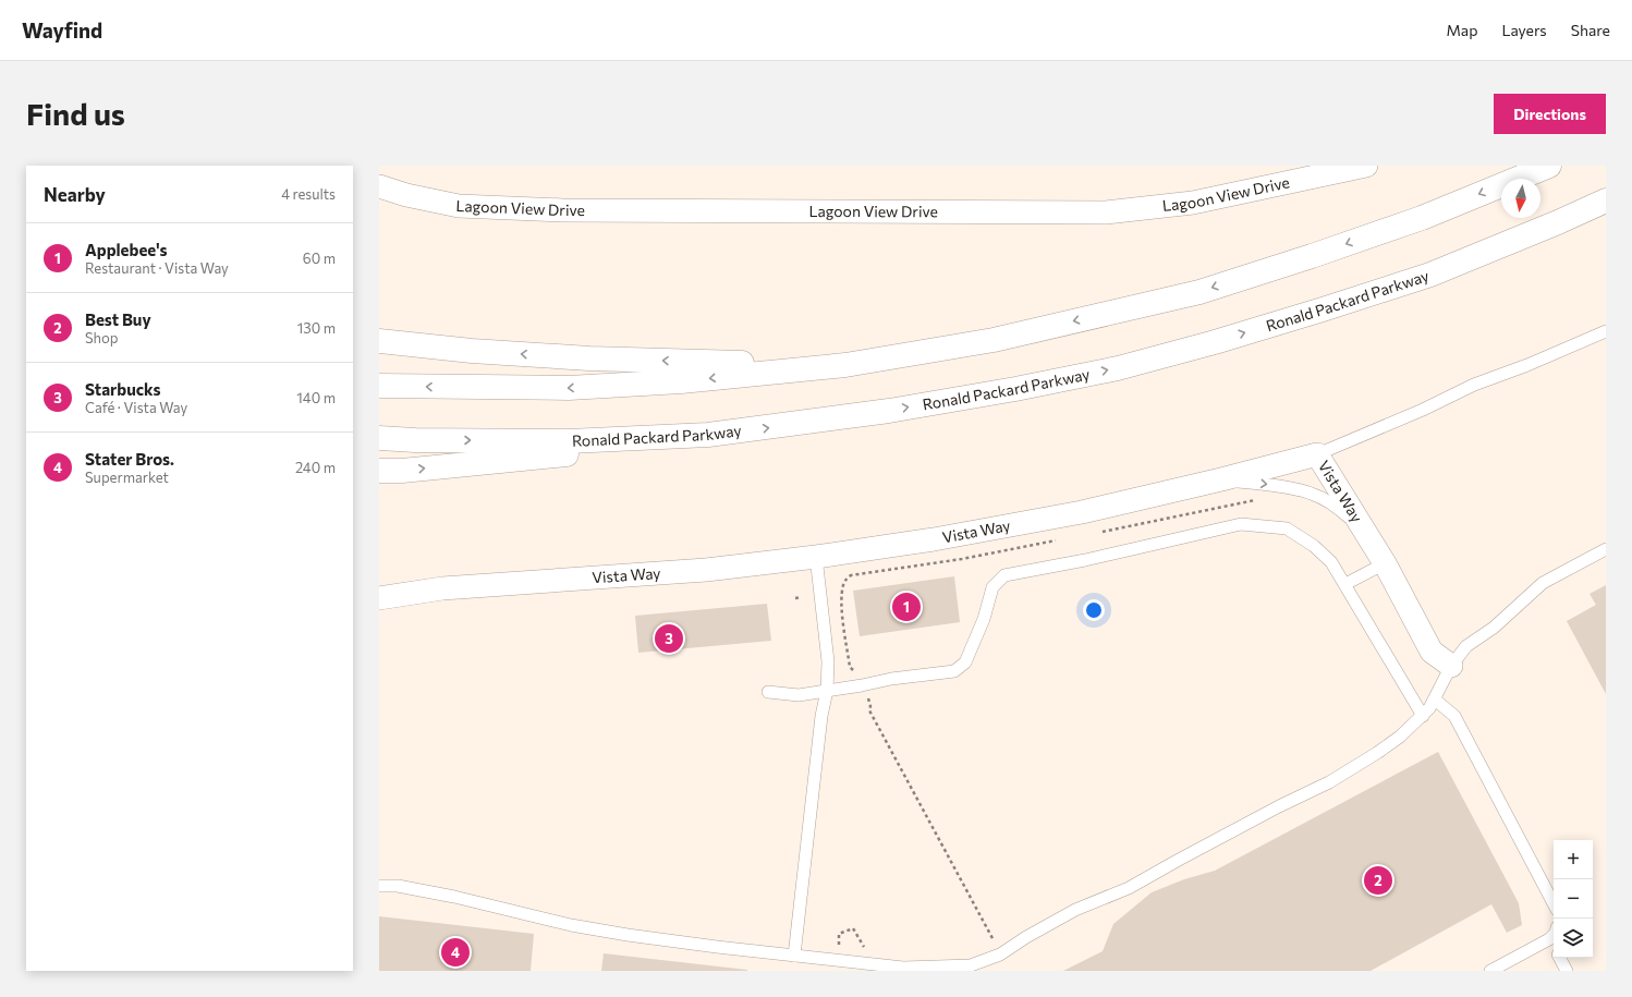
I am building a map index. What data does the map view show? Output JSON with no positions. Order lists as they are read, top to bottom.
{
  "streets": {
    "highway": ["Ronald Packard Parkway"],
    "street": ["Lagoon View Drive", "Vista Way"]
  },
  "north": "bottom",
  "page": {
    "header": "Wayfind",
    "nav": ["Map", "Layers", "Share"],
    "buttons": "Directions",
    "title": "Find us",
    "heading": ["Nearby", "4 results"],
    "list": [
      {
        "mark": "1",
        "name": "Applebee's",
        "note": "Restaurant · Vista Way",
        "value": "60 m"
      },
      {
        "mark": "2",
        "name": "Best Buy",
        "note": "Shop",
        "value": "130 m"
      },
      {
        "mark": "3",
        "name": "Starbucks",
        "note": "Café · Vista Way",
        "value": "140 m"
      },
      {
        "mark": "4",
        "name": "Stater Bros.",
        "note": "Supermarket",
        "value": "240 m"
      }
    ],
    "pins": [
      "1",
      "3",
      "2",
      "4"
    ],
    "map_buttons": ["+", "−"]
  }
}
